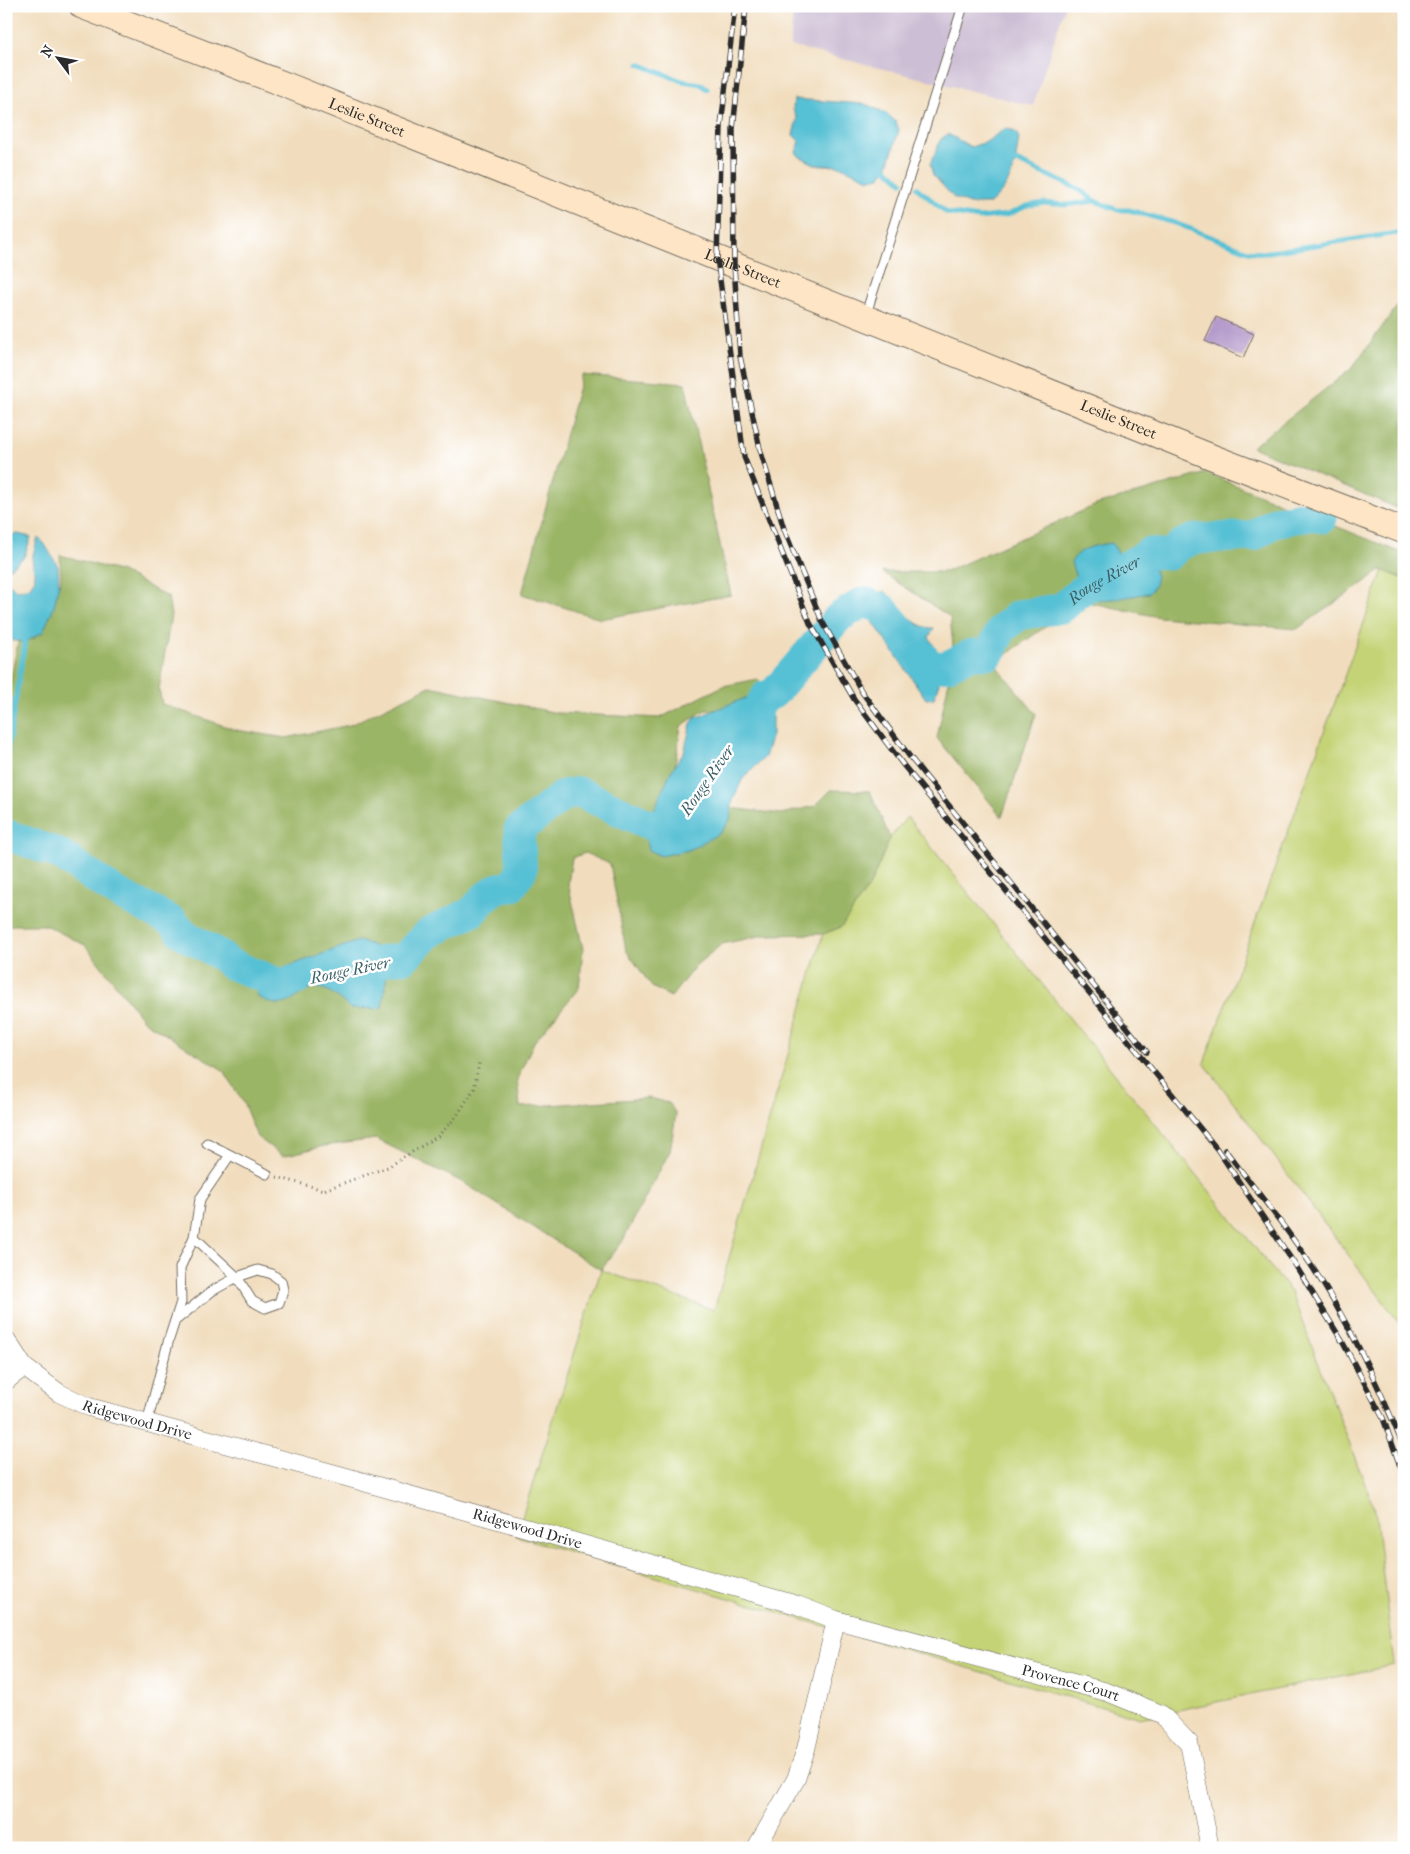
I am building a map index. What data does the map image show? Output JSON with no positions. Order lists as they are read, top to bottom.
{
  "streets": {
    "street": ["Leslie Street", "Ridgewood Drive", "Provence Court"]
  },
  "crossings": [
    ["Ridgewood Drive", "Provence Court"]
  ],
  "water": ["Rouge River"],
  "north": "top left"
}
